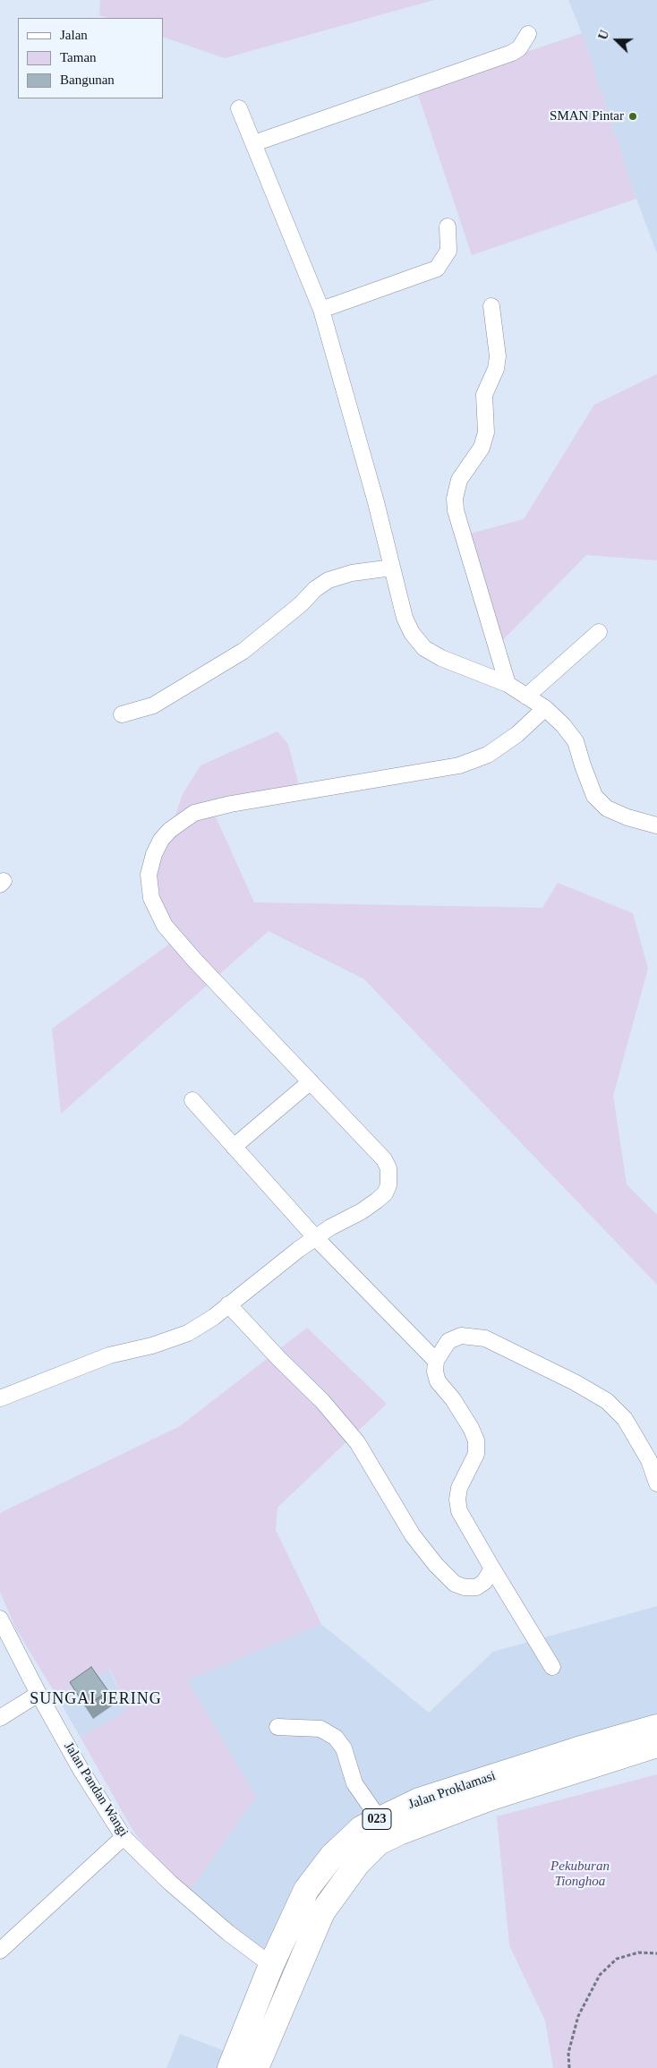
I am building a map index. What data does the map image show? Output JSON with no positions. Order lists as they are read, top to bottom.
{
  "streets": {
    "highway": ["Jalan Proklamasi", "023"],
    "street": ["Jalan Pandan Wangi"]
  },
  "crossings": [
    ["Jalan Pandan Wangi", "Jalan Proklamasi"]
  ],
  "districts": ["SUNGAI JERING"],
  "parks": ["Pekuburan Tionghoa"],
  "places": ["SMAN Pintar"],
  "legend": ["Jalan", "Taman", "Bangunan"],
  "north": "left"
}
